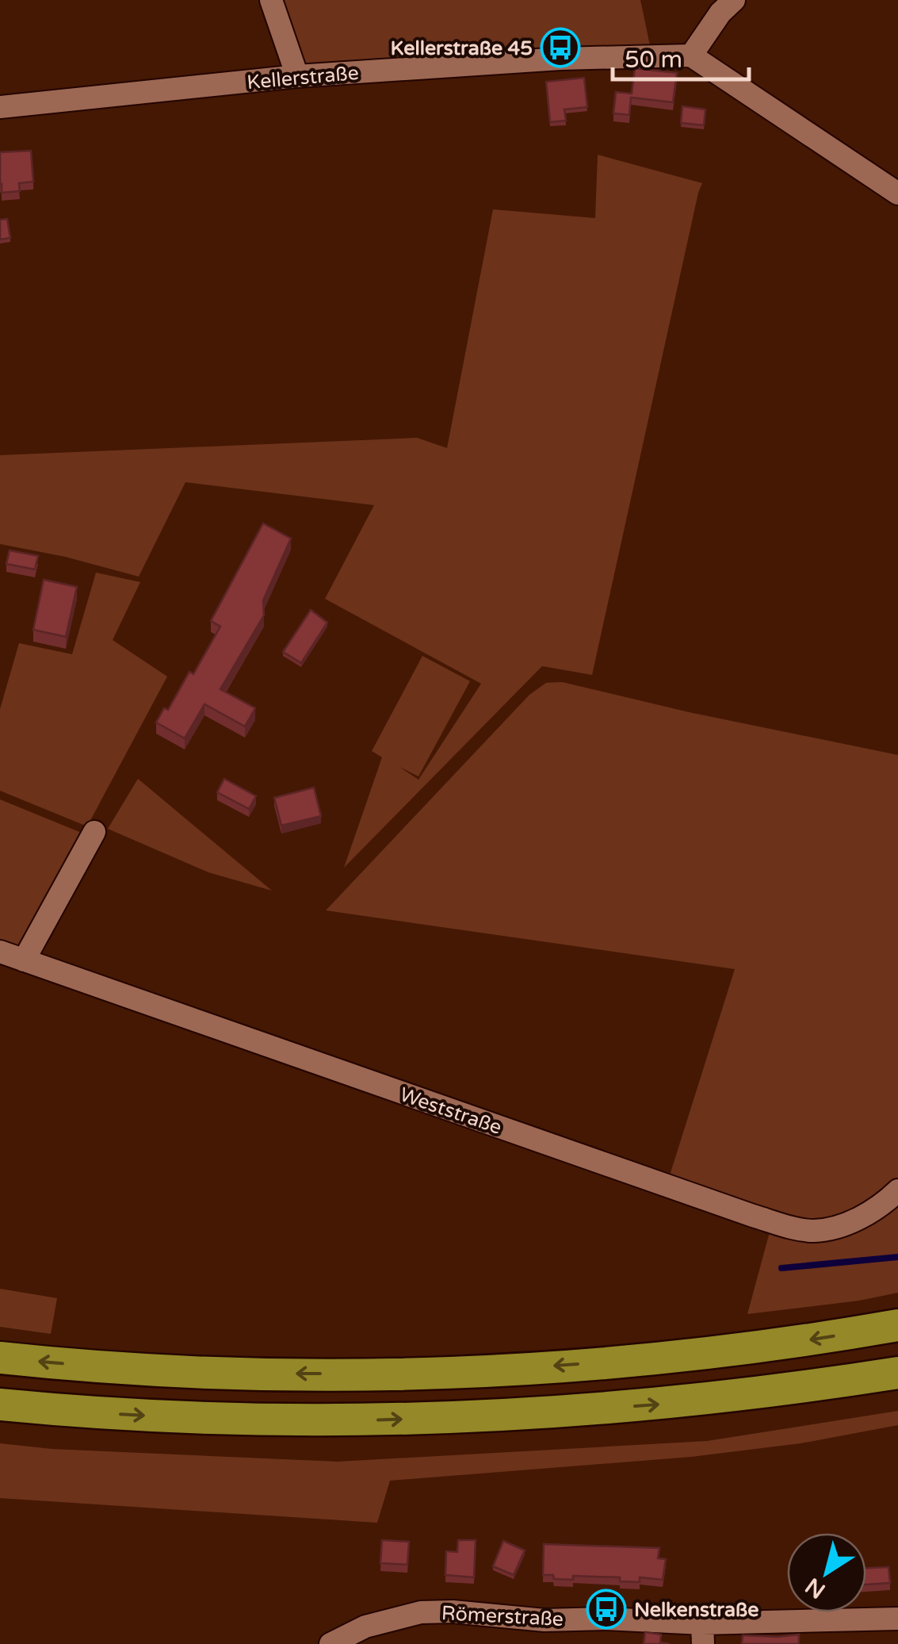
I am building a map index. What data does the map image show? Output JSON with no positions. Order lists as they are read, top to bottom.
{
  "streets": {
    "street": ["Kellerstraße", "Weststraße", "Römerstraße"]
  },
  "places": {
    "bus stop": ["Kellerstraße 45", "Nelkenstraße"]
  },
  "scale_bar": "50 m",
  "north": "bottom left"
}
